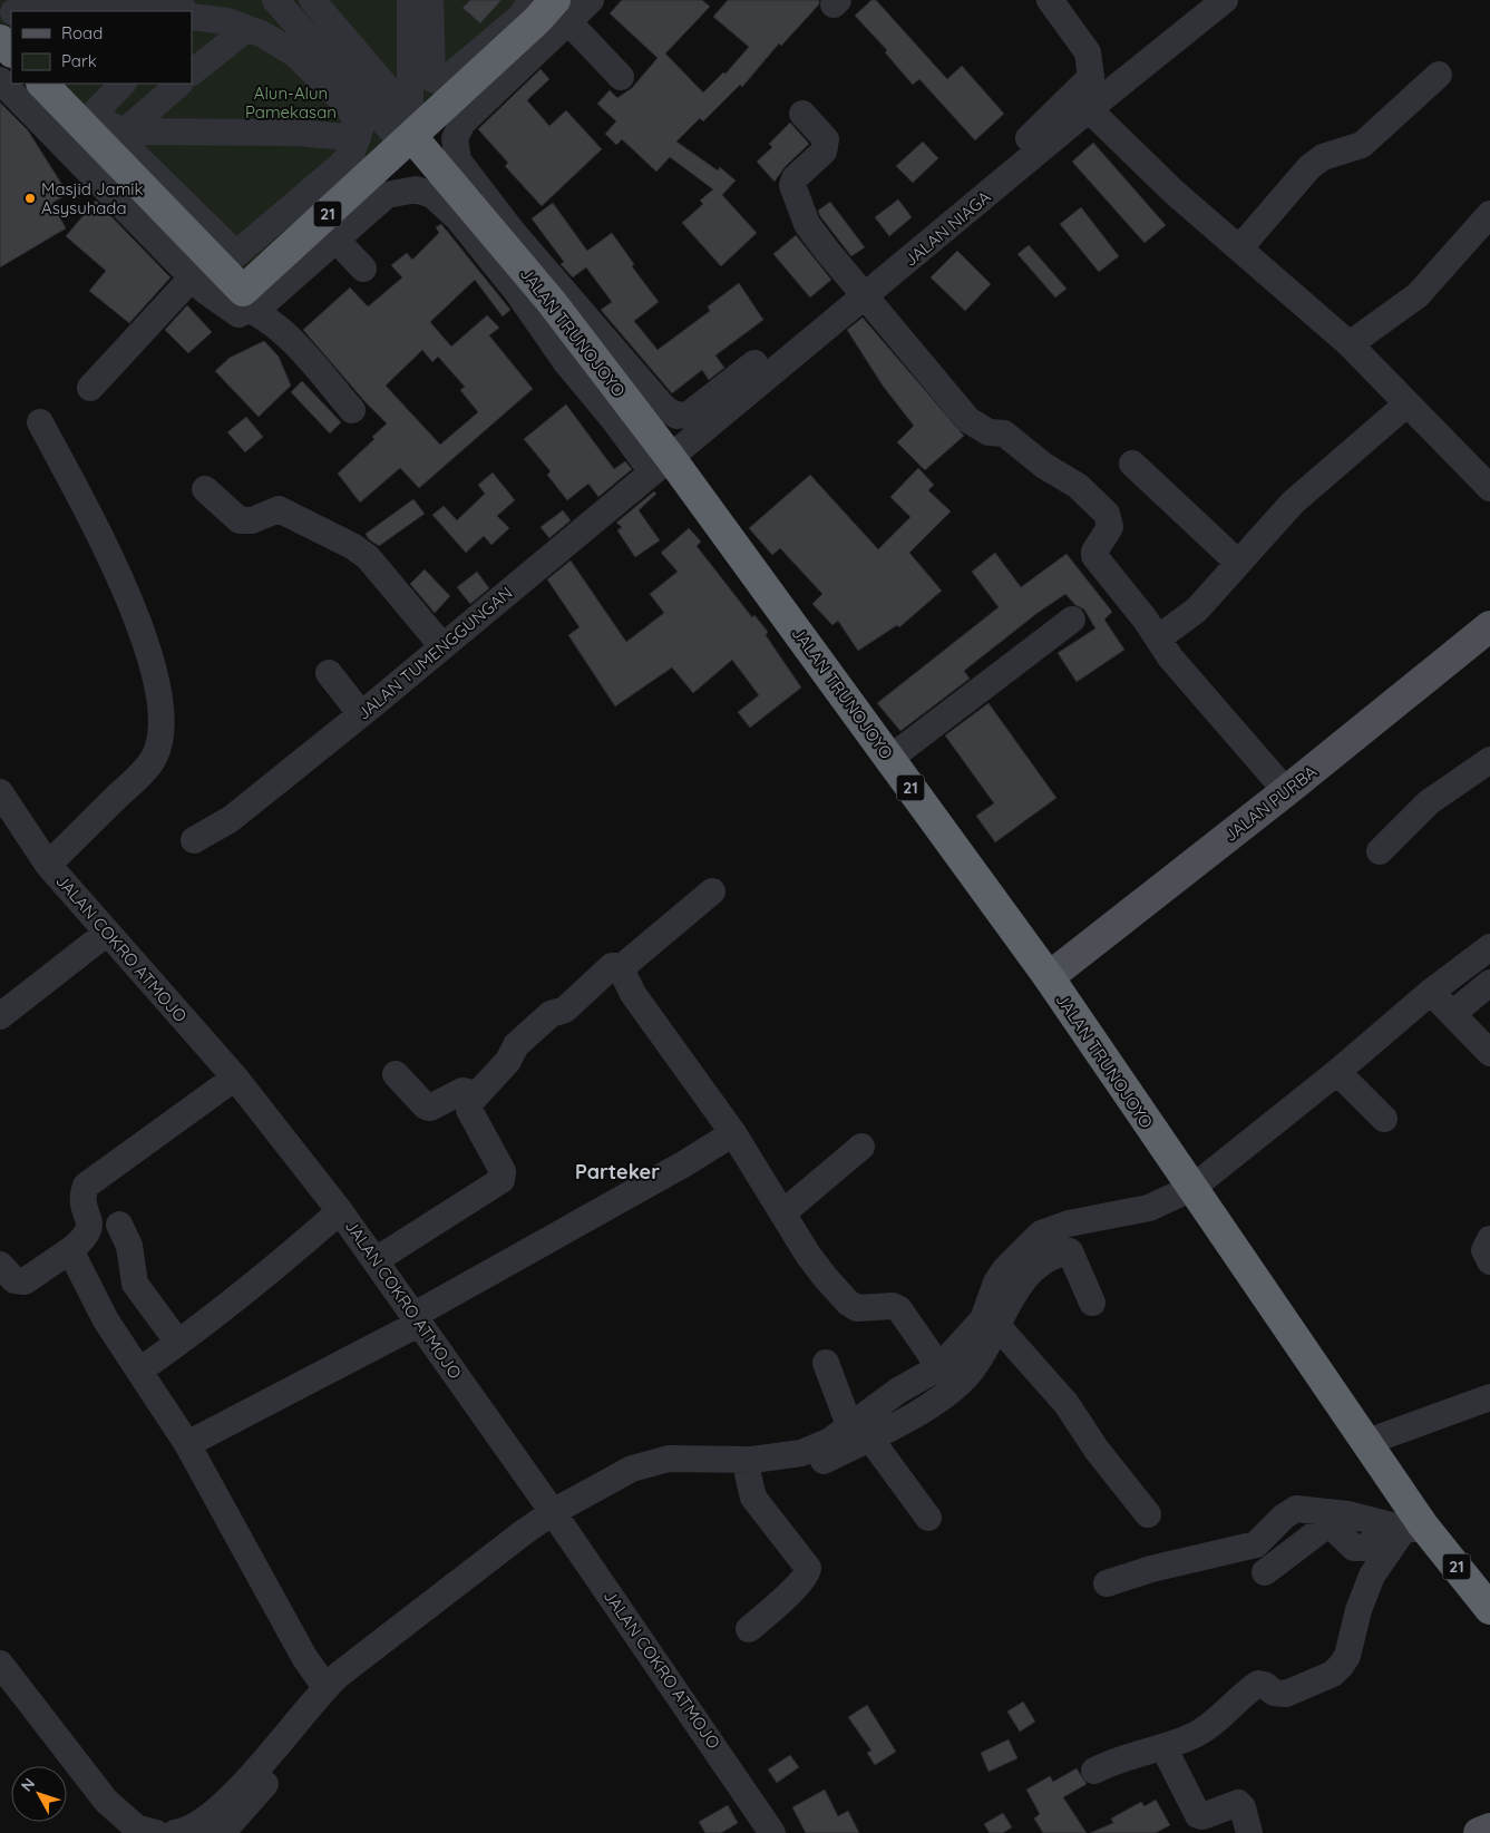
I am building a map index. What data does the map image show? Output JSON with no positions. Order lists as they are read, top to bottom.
{
  "streets": {
    "highway": ["21", "JALAN TRUNOJOYO"],
    "main road": ["JALAN PURBA"],
    "street": ["JALAN NIAGA", "JALAN TUMENGGUNGAN", "JALAN COKRO ATMOJO"]
  },
  "crossings": [
    ["21", "JALAN TRUNOJOYO"],
    ["JALAN NIAGA", "JALAN TRUNOJOYO"],
    ["JALAN NIAGA", "JALAN TUMENGGUNGAN"],
    ["JALAN TRUNOJOYO", "JALAN TUMENGGUNGAN"],
    ["JALAN TRUNOJOYO", "JALAN PURBA"]
  ],
  "districts": ["Parteker"],
  "parks": ["Alun-Alun Pamekasan"],
  "places": ["Masjid Jamik Asysuhada"],
  "legend": ["Road", "Park"],
  "north": "top left"
}
